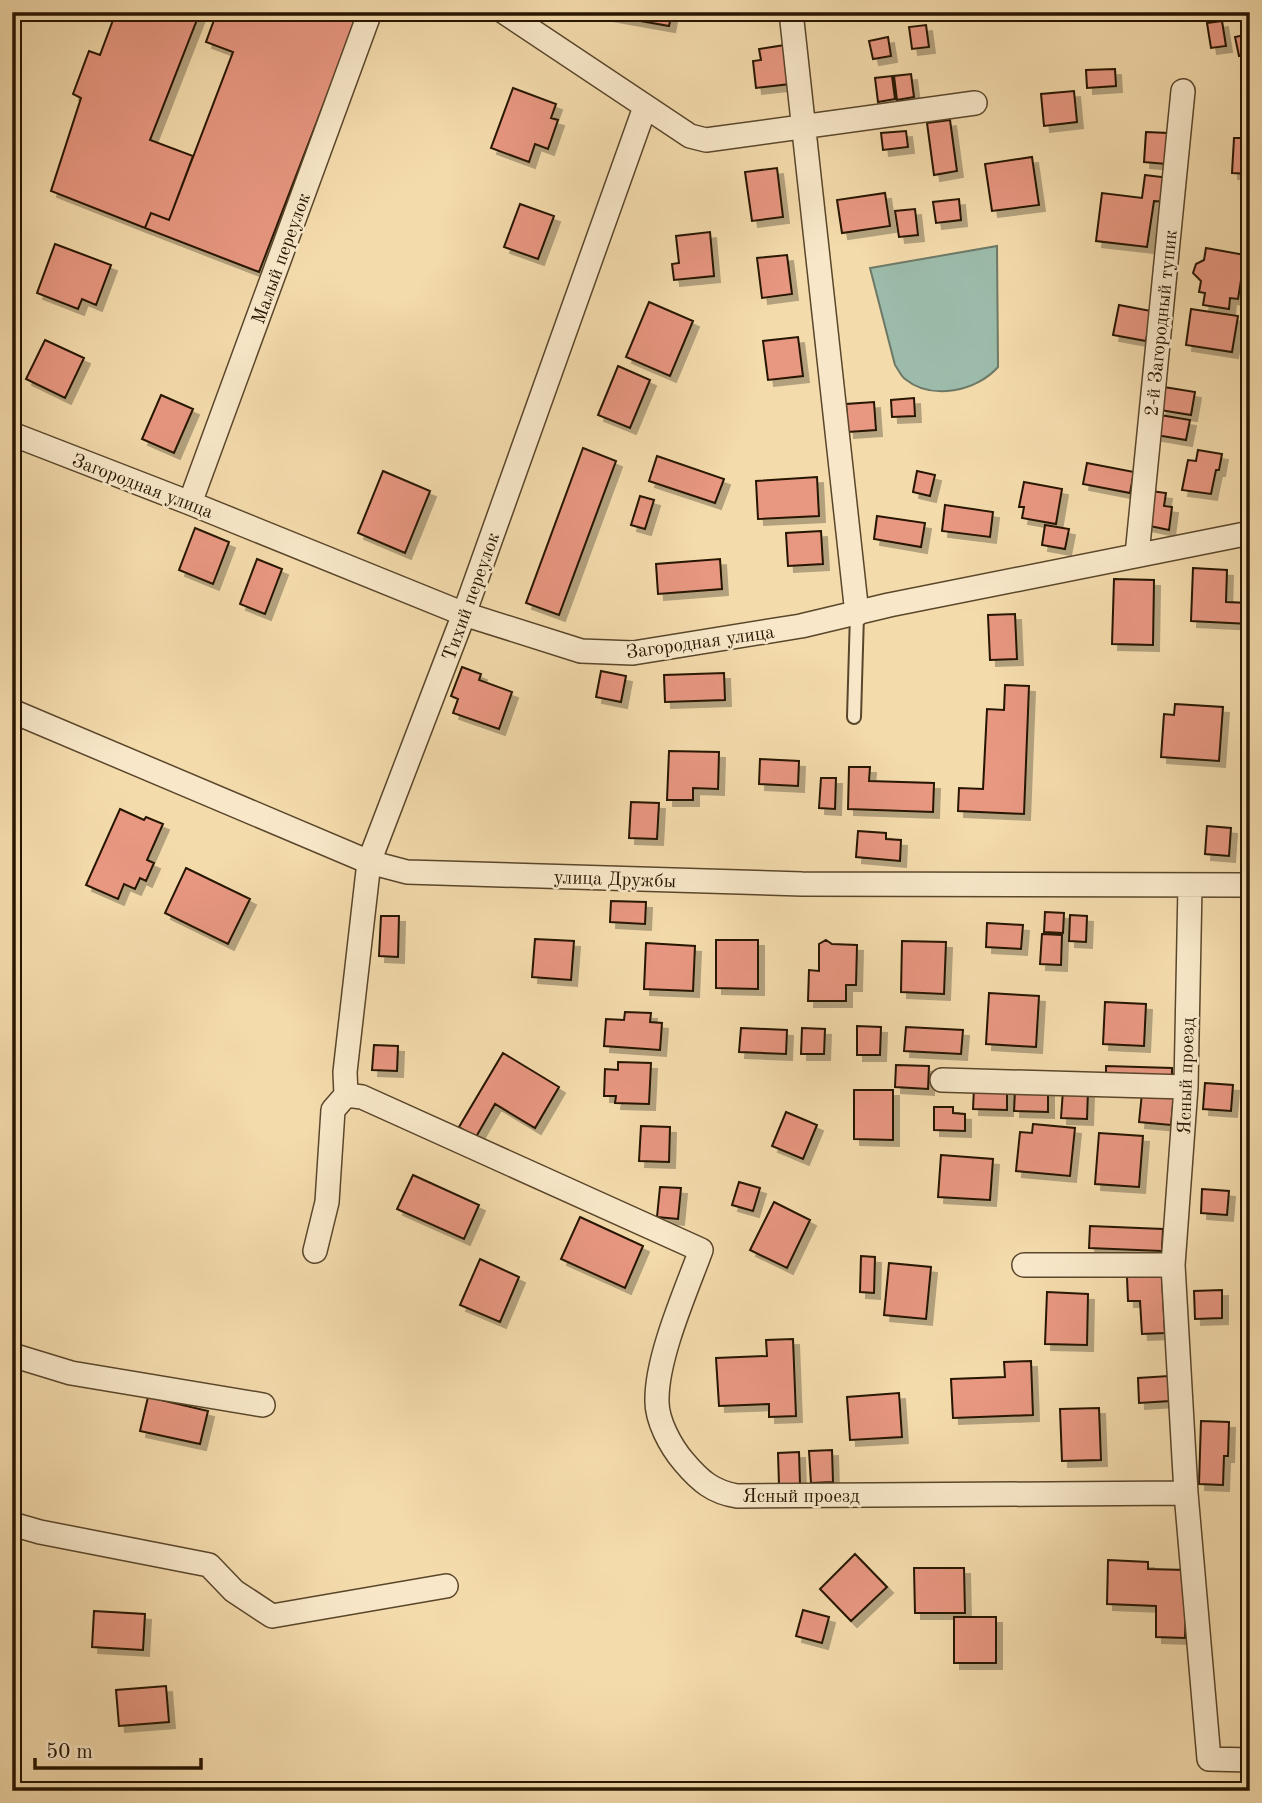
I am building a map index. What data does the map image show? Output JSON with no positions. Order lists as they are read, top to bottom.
{
  "streets": {
    "street": [
      "Малый переулок",
      "2-й Загородный тупик",
      "Загородная улица",
      "Тихий переулок",
      "улица Дружбы",
      "Ясный проезд"
    ]
  },
  "crossings": [
    ["Малый переулок", "Загородная улица"],
    ["2-й Загородный тупик", "Загородная улица"],
    ["Загородная улица", "Тихий переулок"],
    ["Тихий переулок", "улица Дружбы"],
    ["Тихий переулок", "Ясный проезд"],
    ["улица Дружбы", "Ясный проезд"]
  ],
  "scale_bar": "50 m"
}
